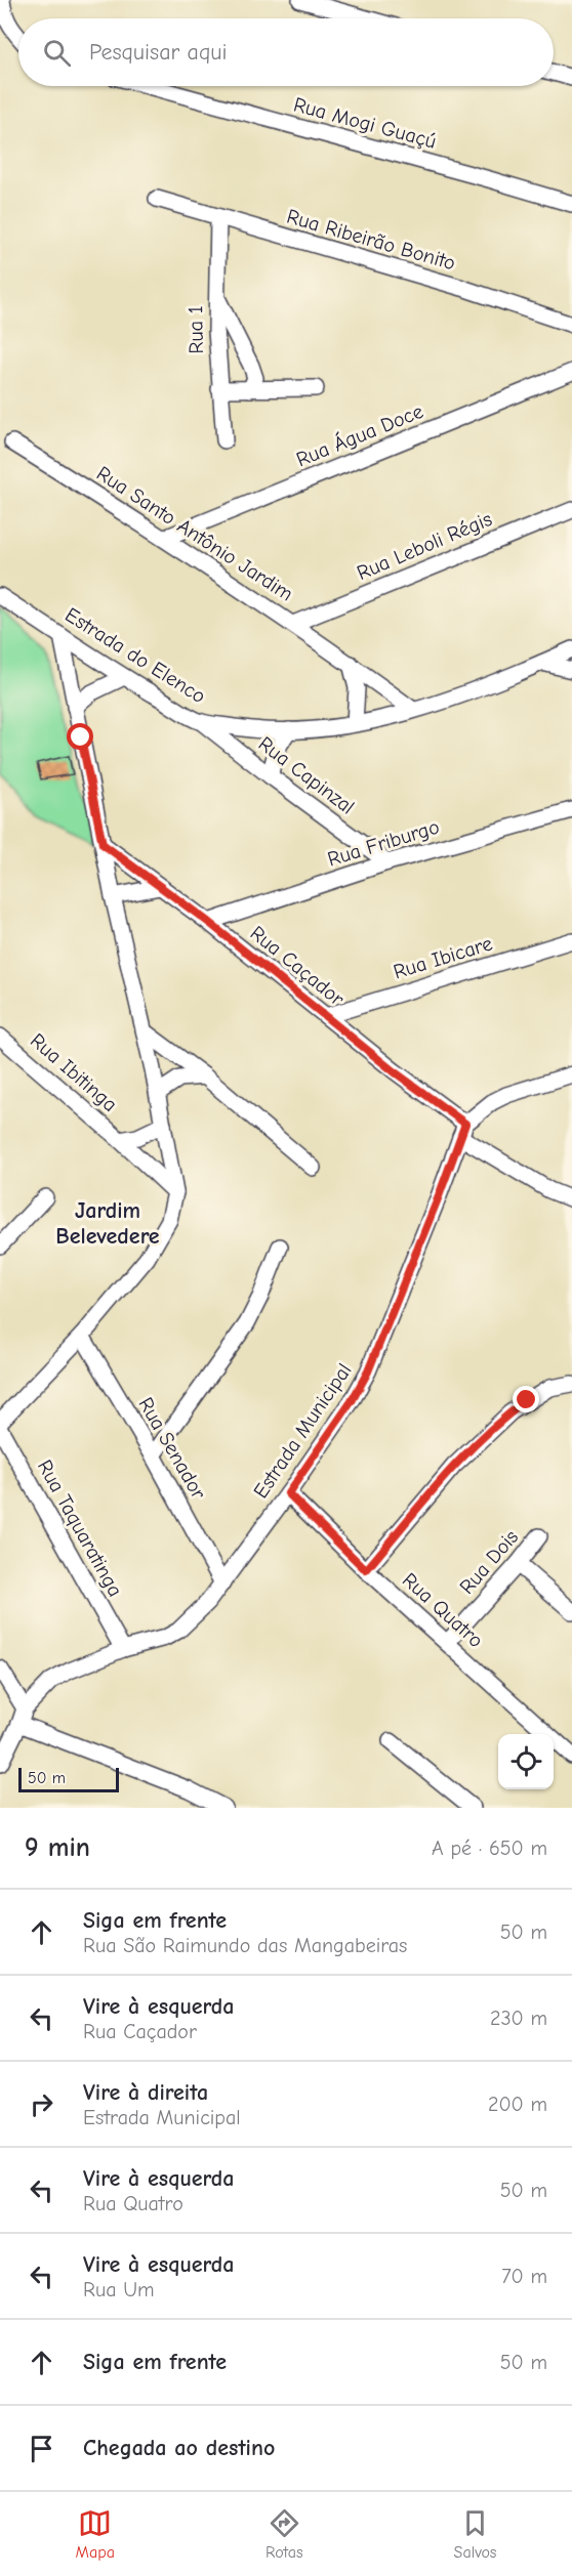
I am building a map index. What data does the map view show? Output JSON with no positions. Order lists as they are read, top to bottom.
{
  "streets": {
    "street": [
      "Rua Mogi Guaçú",
      "Rua Ribeirão Bonito",
      "Rua 1",
      "Rua Água Doce",
      "Rua Santo Antônio Jardim",
      "Rua Leboli Régis",
      "Estrada do Elenco",
      "Rua Capinzal",
      "Rua Friburgo",
      "Rua Ibicare",
      "Rua Caçador",
      "Rua Ibitinga",
      "Estrada Municipal",
      "Rua Senador",
      "Rua Taquaratinga",
      "Rua Dois",
      "Rua Quatro"
    ]
  },
  "crossings": [
    ["Rua Ribeirão Bonito", "Rua 1"],
    ["Rua Água Doce", "Rua Santo Antônio Jardim"],
    ["Rua Santo Antônio Jardim", "Rua Leboli Régis"],
    ["Rua Santo Antônio Jardim", "Estrada do Elenco"],
    ["Estrada do Elenco", "Rua Capinzal"],
    ["Rua Capinzal", "Rua Friburgo"],
    ["Rua Friburgo", "Rua Caçador"],
    ["Rua Ibicare", "Rua Caçador"],
    ["Rua Caçador", "Estrada Municipal"],
    ["Estrada Municipal", "Rua Senador"],
    ["Estrada Municipal", "Rua Taquaratinga"],
    ["Estrada Municipal", "Rua Quatro"],
    ["Rua Dois", "Rua Quatro"]
  ],
  "districts": ["Jardim Belevedere"],
  "scale_bar": "50 m",
  "page": {
    "search": "Pesquisar aqui",
    "scale": "50 m",
    "heading": ["9 min", "A pé · 650 m"],
    "list": [
      ["Siga em frente", "Rua São Raimundo das Mangabeiras", "50 m"],
      ["Vire à esquerda", "Rua Caçador", "230 m"],
      ["Vire à direita", "Estrada Municipal", "200 m"],
      ["Vire à esquerda", "Rua Quatro", "50 m"],
      ["Vire à esquerda", "Rua Um", "70 m"],
      ["Siga em frente", "50 m"],
      "Chegada ao destino"
    ],
    "nav": ["Mapa", "Rotas", "Salvos"]
  }
}
